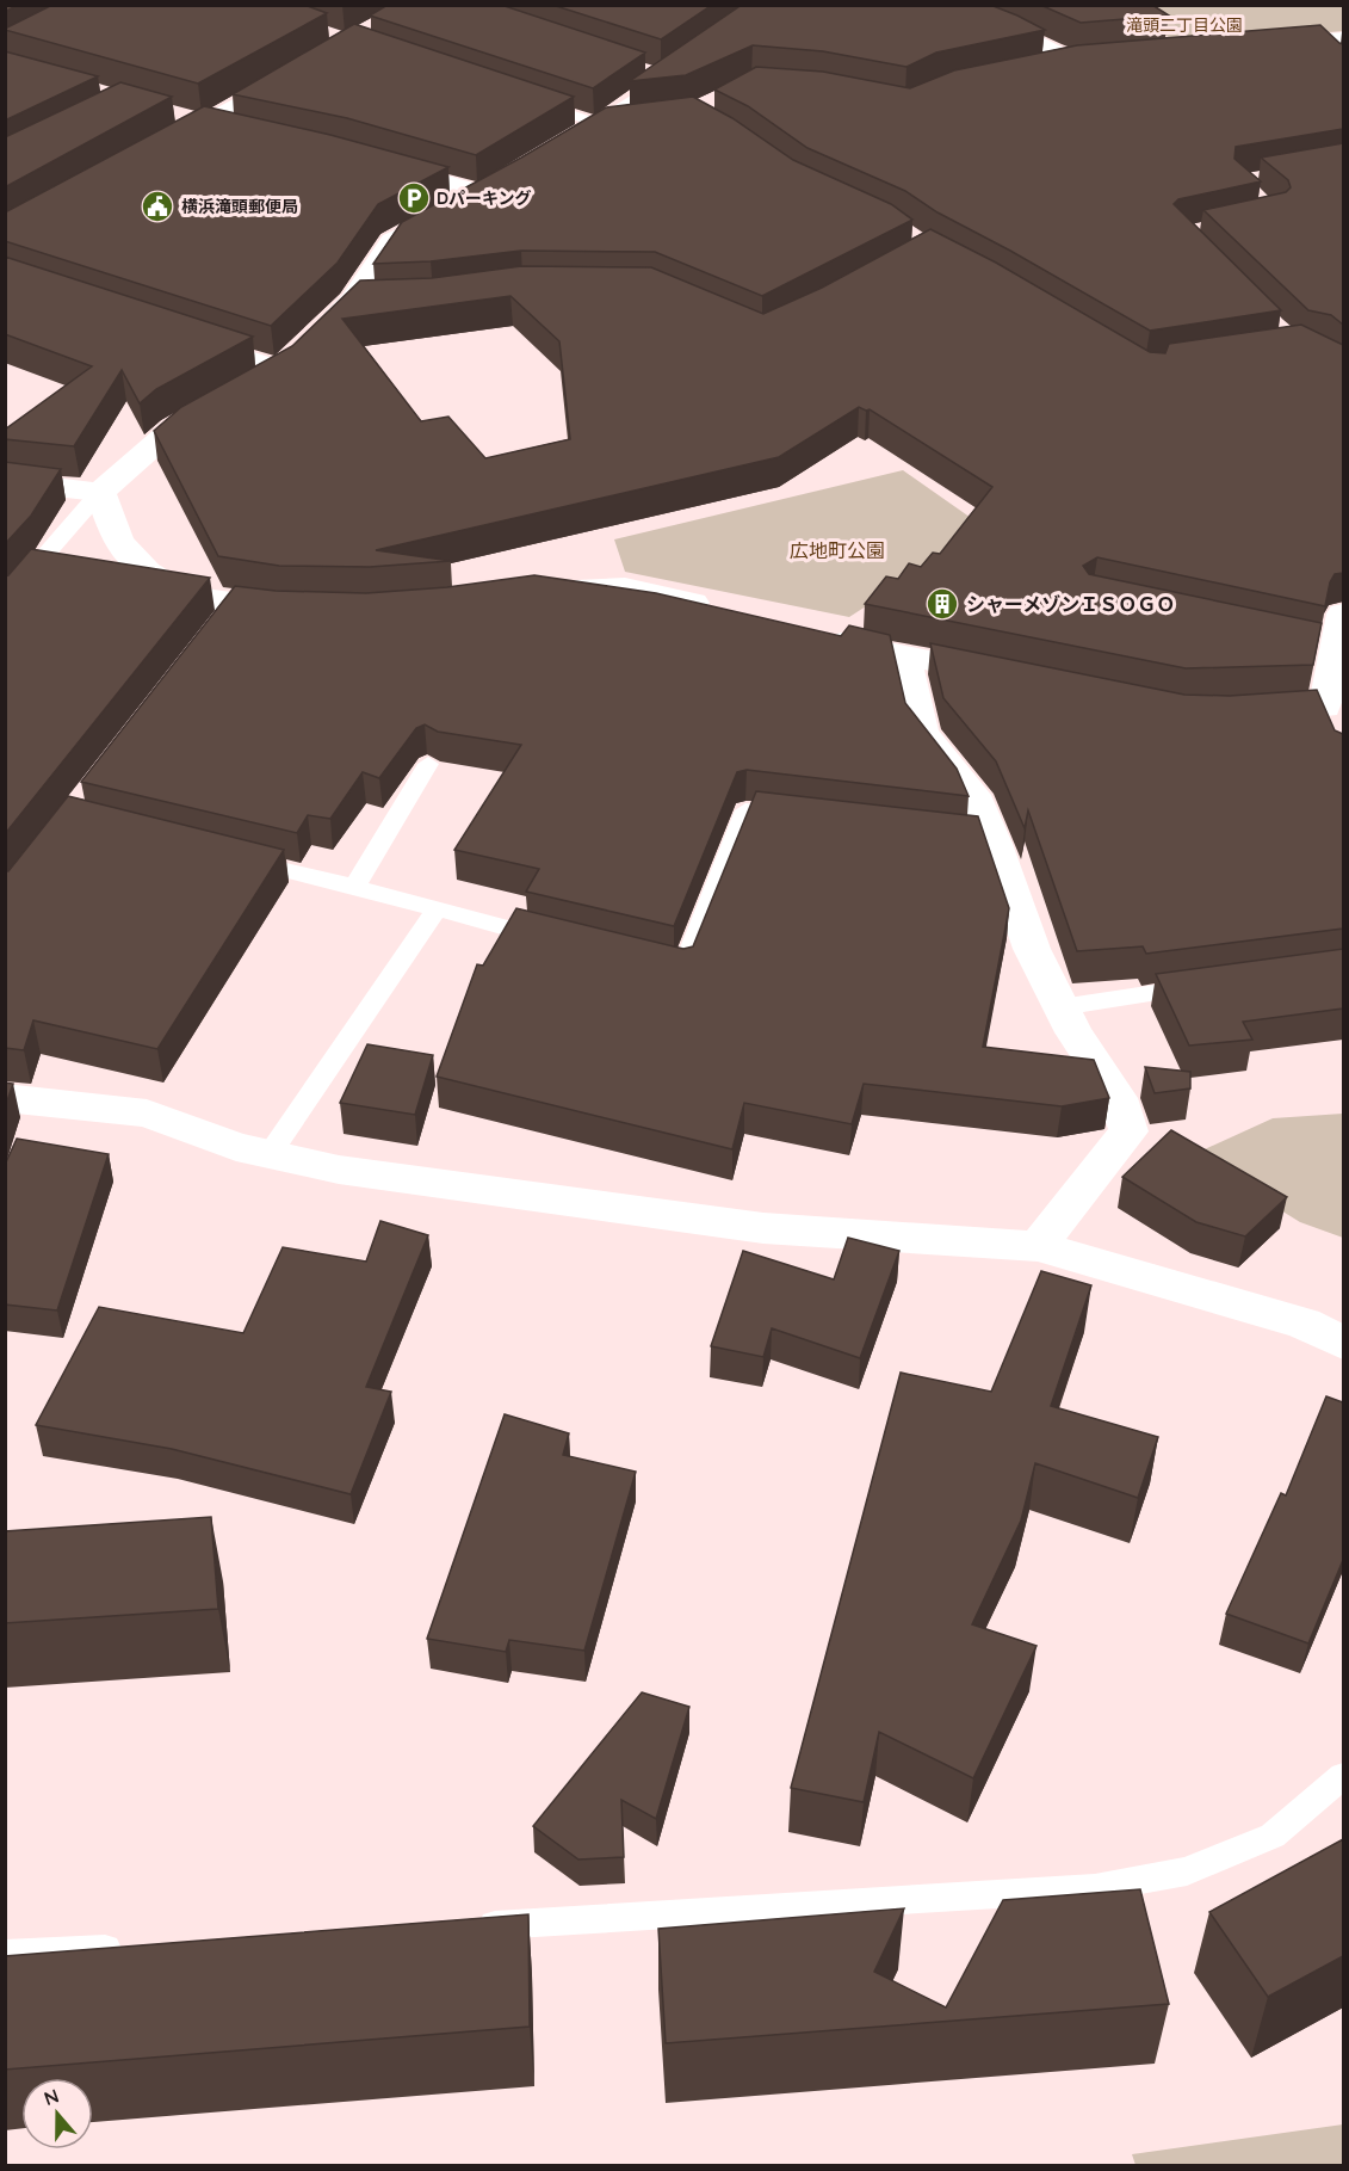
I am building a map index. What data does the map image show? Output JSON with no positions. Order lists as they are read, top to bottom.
{
  "parks": ["滝頭二丁目公園", "広地町公園"],
  "places": {
    "parking": ["Dパーキング"],
    "public building": ["横浜滝頭郵便局"],
    "building": ["シャーメゾンＩＳＯＧＯ"]
  },
  "north": "top"
}
